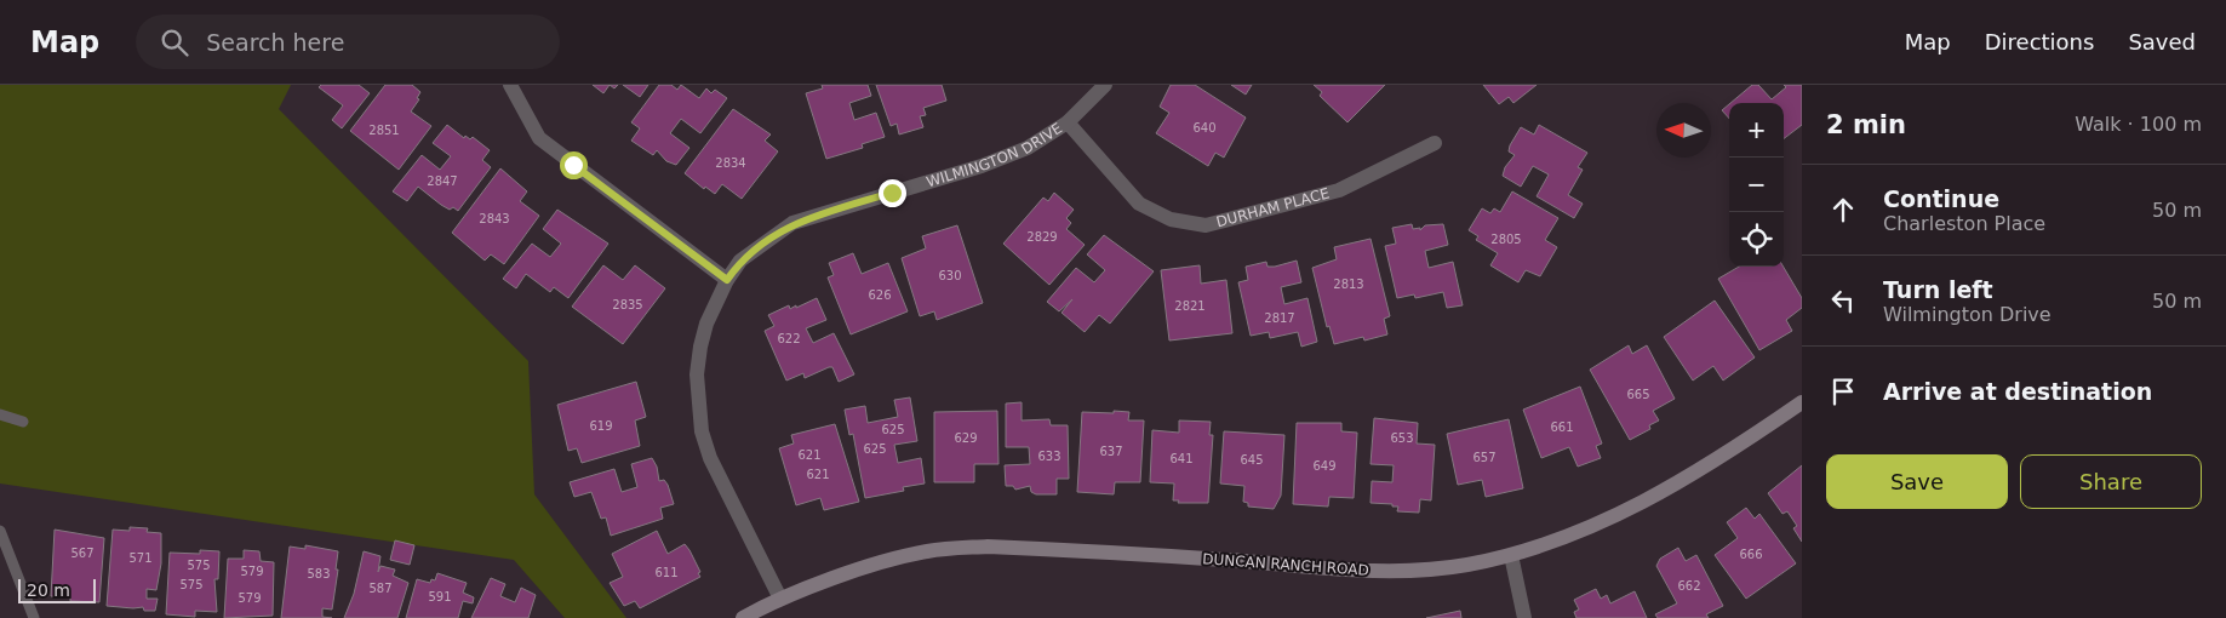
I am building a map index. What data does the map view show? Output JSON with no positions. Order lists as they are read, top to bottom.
{
  "streets": {
    "street": ["WILMINGTON DRIVE", "DURHAM PLACE", "DUNCAN RANCH ROAD"]
  },
  "crossings": [
    ["WILMINGTON DRIVE", "DURHAM PLACE"],
    ["WILMINGTON DRIVE", "DUNCAN RANCH ROAD"]
  ],
  "house_numbers": [
    "640",
    "2851",
    "2834",
    "2847",
    "2843",
    "2829",
    "2805",
    "630",
    "2813",
    "626",
    "2835",
    "2821",
    "2817",
    "622",
    "665",
    "619",
    "661",
    "625",
    "629",
    "653",
    "625",
    "637",
    "621",
    "633",
    "657",
    "641",
    "645",
    "649",
    "621",
    "567",
    "666",
    "571",
    "575",
    "579",
    "611",
    "583",
    "575",
    "662",
    "587",
    "591",
    "579"
  ],
  "scale_bar": "20 m",
  "north": "left",
  "page": {
    "header": "Map",
    "search": "Search here",
    "nav": ["Map", "Directions", "Saved"],
    "heading": ["2 min", "Walk · 100 m"],
    "map_buttons": ["+", "−"],
    "list": [
      ["Continue", "Charleston Place", "50 m"],
      ["Turn left", "Wilmington Drive", "50 m"],
      "Arrive at destination"
    ],
    "buttons": ["Save", "Share"],
    "scale": "20 m"
  }
}
